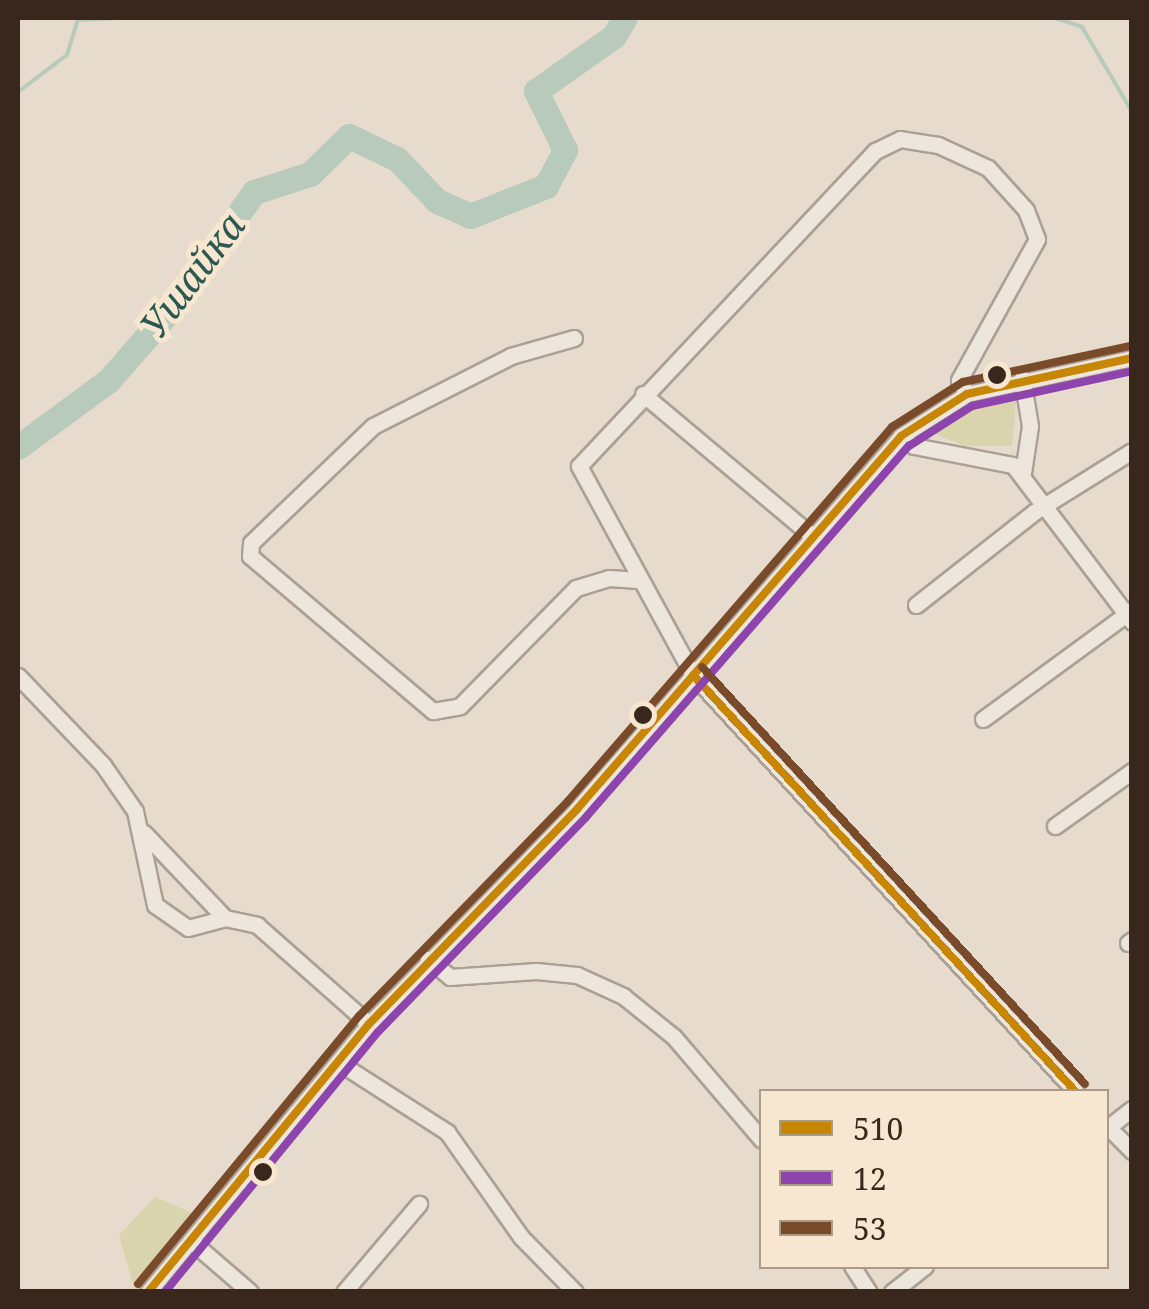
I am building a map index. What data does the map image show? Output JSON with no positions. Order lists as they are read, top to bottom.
{
  "water": ["Ушайка"],
  "lines": ["transit line 53", "transit line 510", "transit line 12"],
  "legend": ["510", "12", "53"]
}
